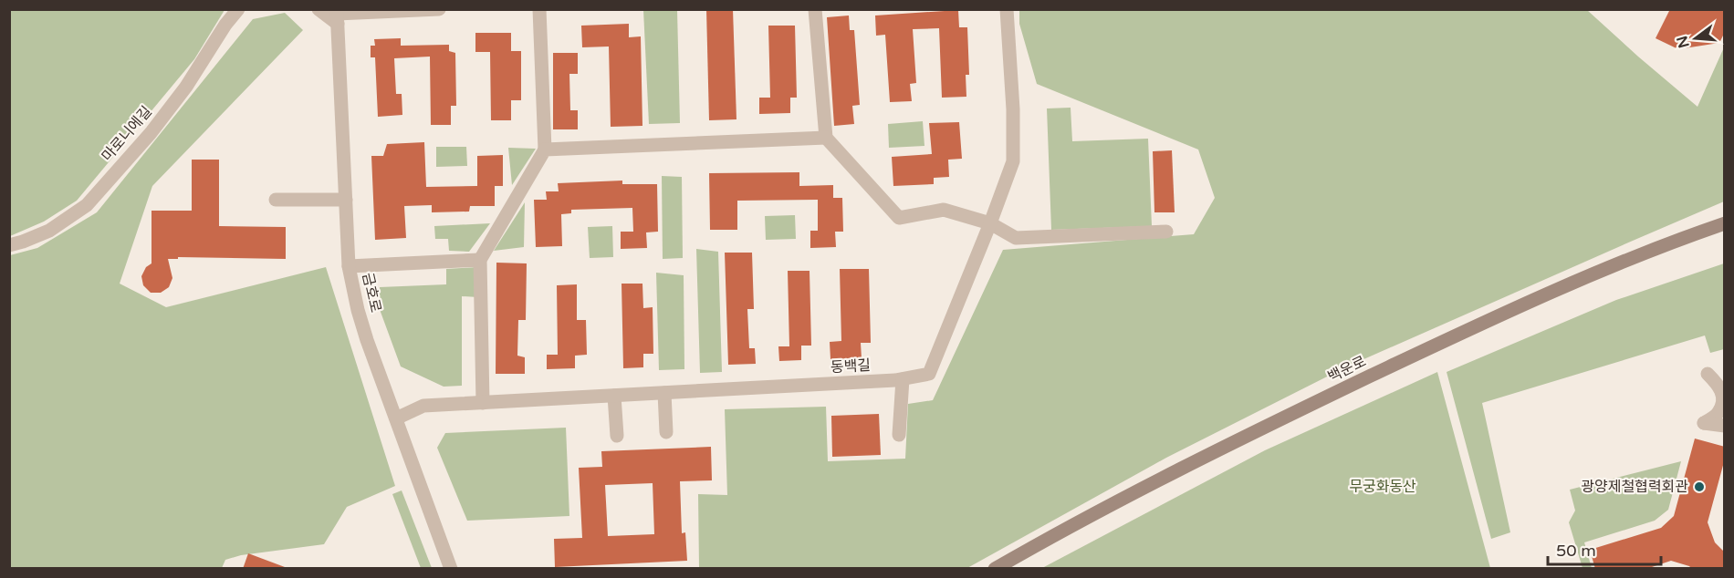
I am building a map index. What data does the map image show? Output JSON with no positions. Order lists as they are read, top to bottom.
{
  "streets": {
    "main road": ["백운로"],
    "street": ["마로니에길", "금호로", "동백길"]
  },
  "crossings": [
    ["금호로", "동백길"]
  ],
  "parks": ["무궁화동산"],
  "places": ["광양제철협력회관"],
  "scale_bar": "50 m",
  "north": "left"
}
